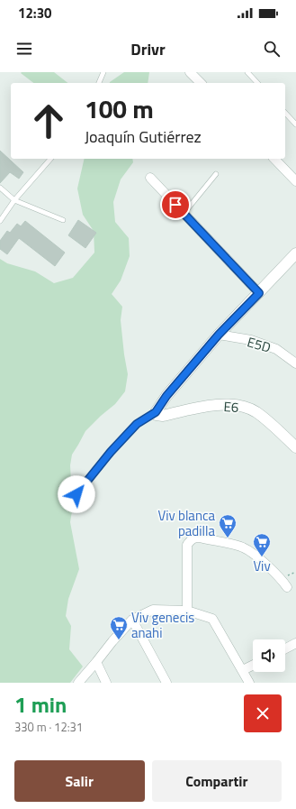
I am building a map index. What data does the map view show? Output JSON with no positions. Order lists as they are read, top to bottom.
{
  "streets": {
    "street": ["E5D", "E6"]
  },
  "places": {
    "supermarket": ["Viv blanca padilla", "Viv", "Viv genecis anahi"]
  },
  "page": {
    "status": "12:30",
    "header": "Drivr",
    "turn": ["100 m", "Joaquín Gutiérrez"],
    "heading": ["1 min", "330 m · 12:31"],
    "buttons": ["Salir", "Compartir"]
  }
}
